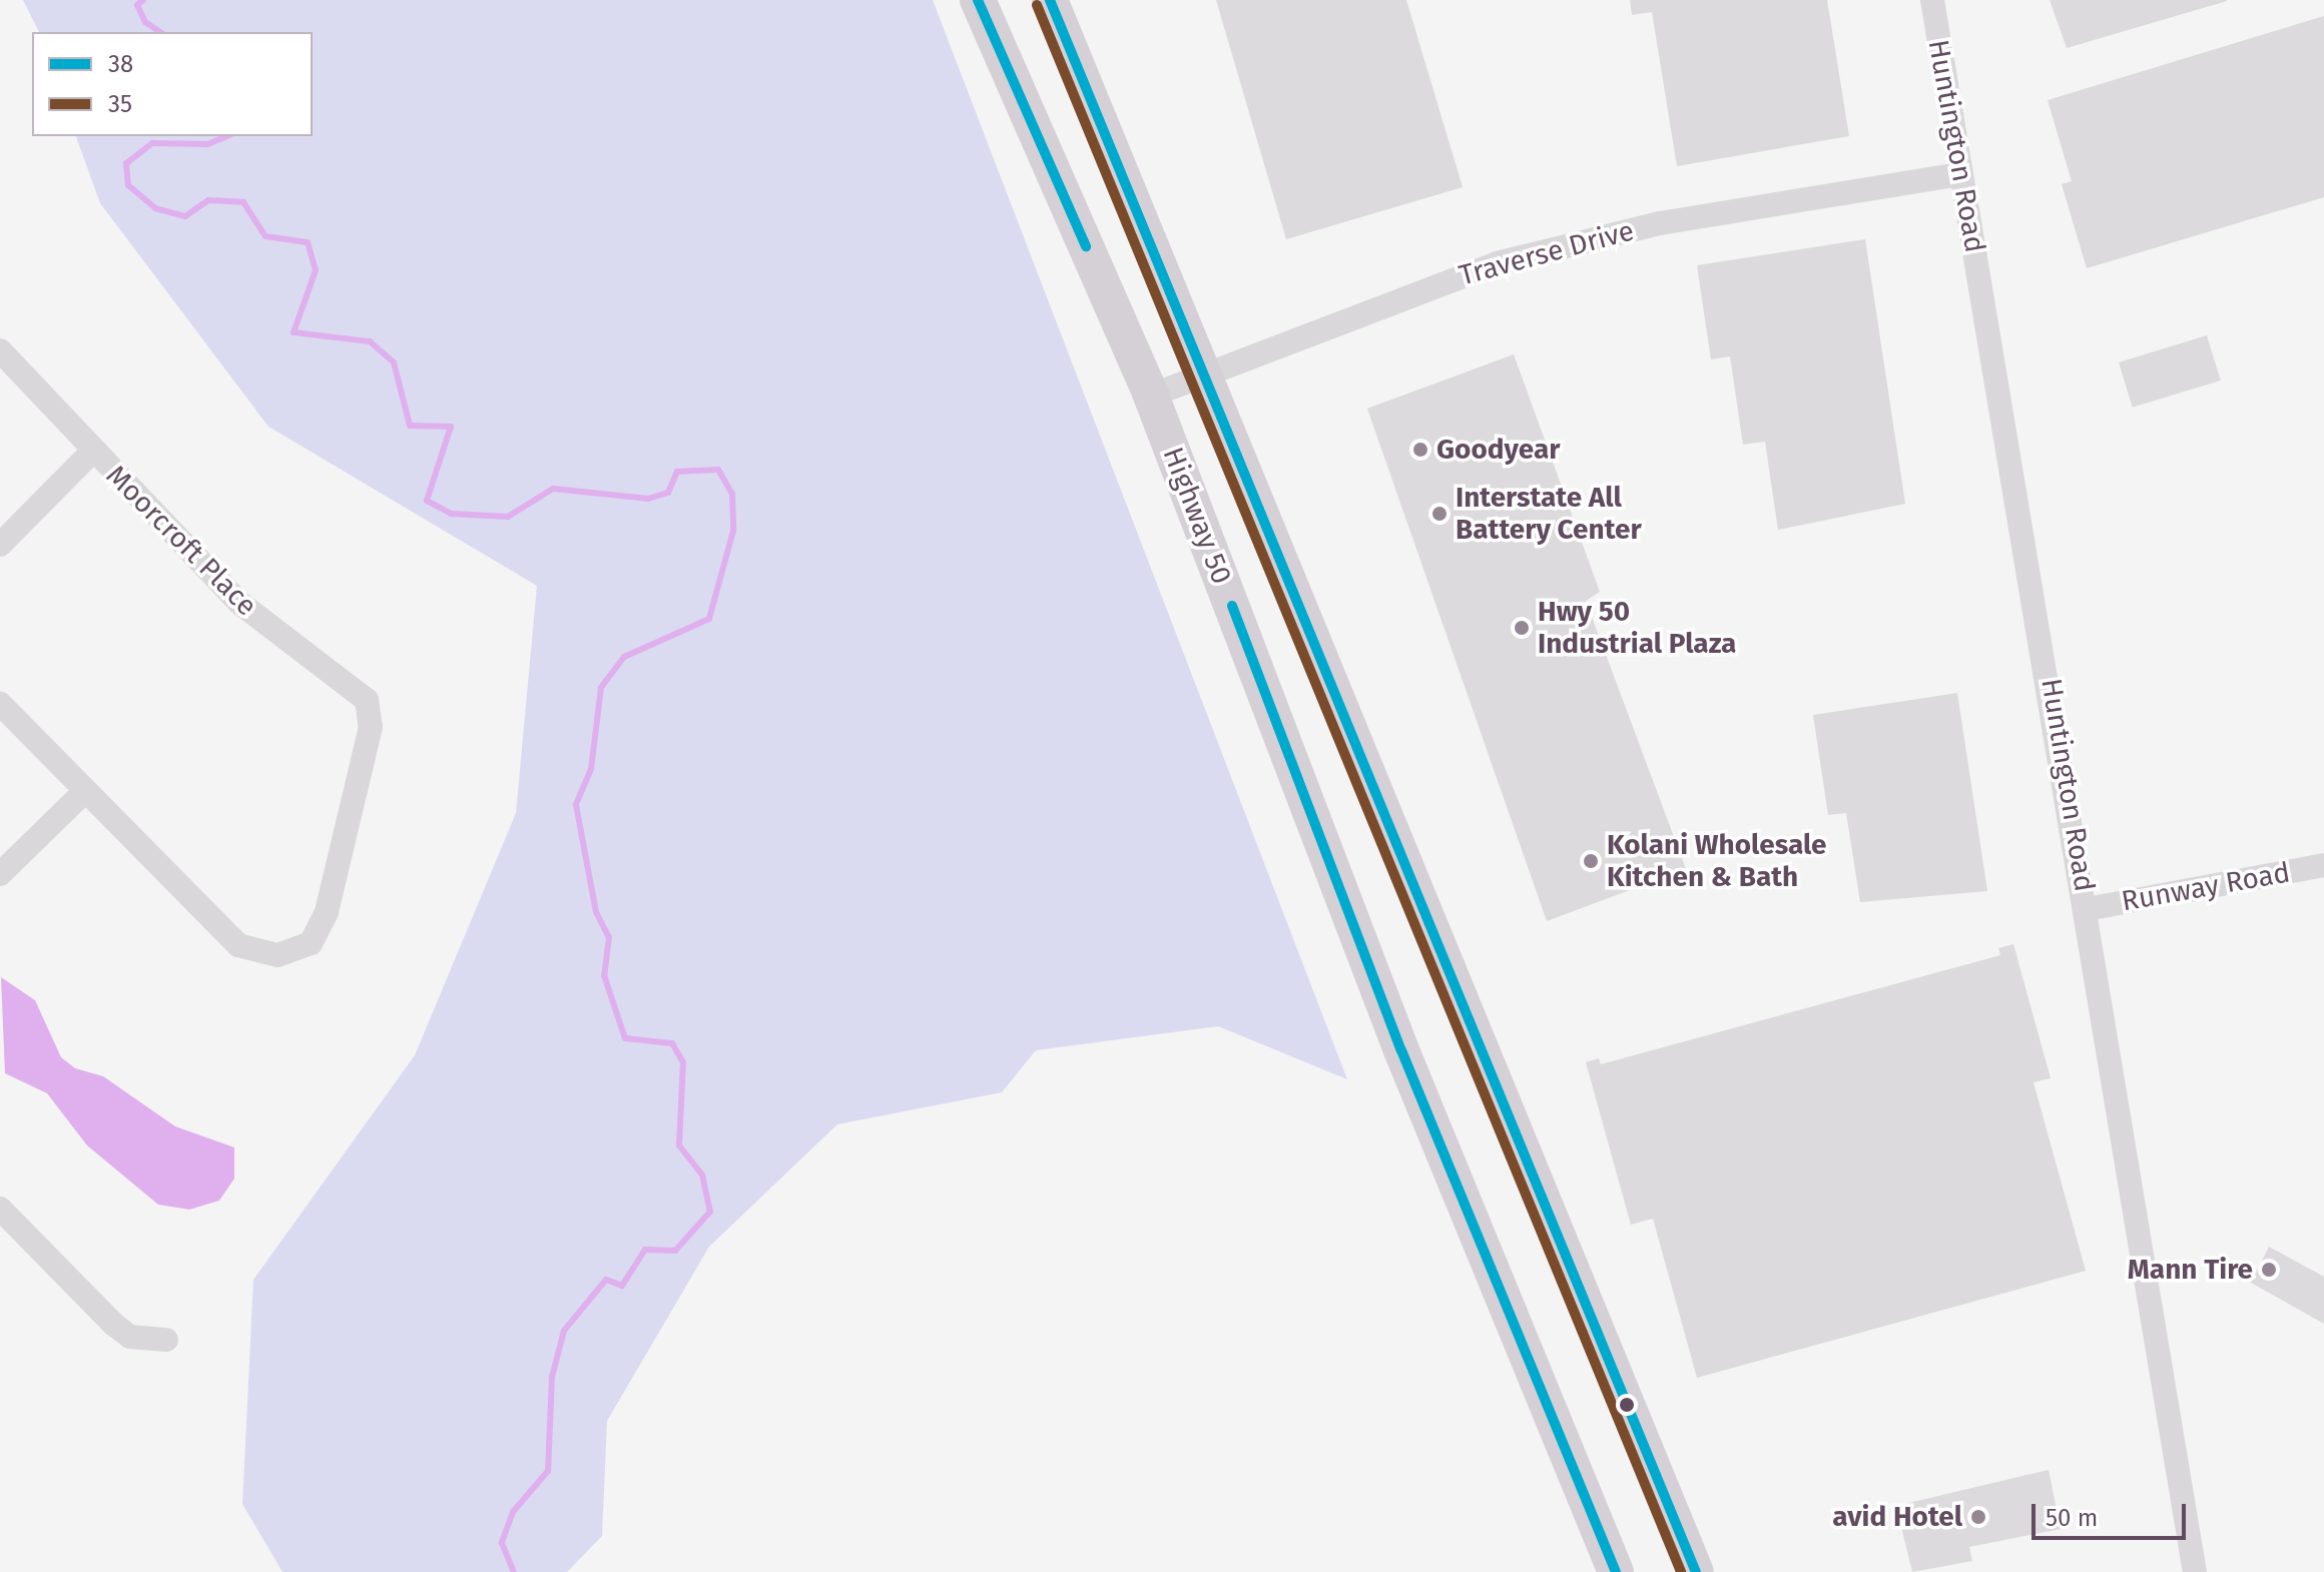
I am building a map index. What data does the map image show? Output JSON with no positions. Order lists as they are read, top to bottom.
{
  "streets": {
    "main road": ["Highway 50"],
    "street": [
      "Huntington Road",
      "Traverse Drive",
      "Moorcroft Place",
      "Runway Road"
    ]
  },
  "crossings": [
    ["Huntington Road", "Traverse Drive"],
    ["Huntington Road", "Runway Road"],
    ["Traverse Drive", "Highway 50"]
  ],
  "places": [
    "Goodyear",
    "Interstate All Battery Center",
    "Hwy 50 Industrial Plaza",
    "Kolani Wholesale Kitchen & Bath",
    "Mann Tire",
    "avid Hotel"
  ],
  "lines": ["transit line 38", "transit line 35"],
  "legend": ["38", "35"],
  "scale_bar": "50 m"
}
